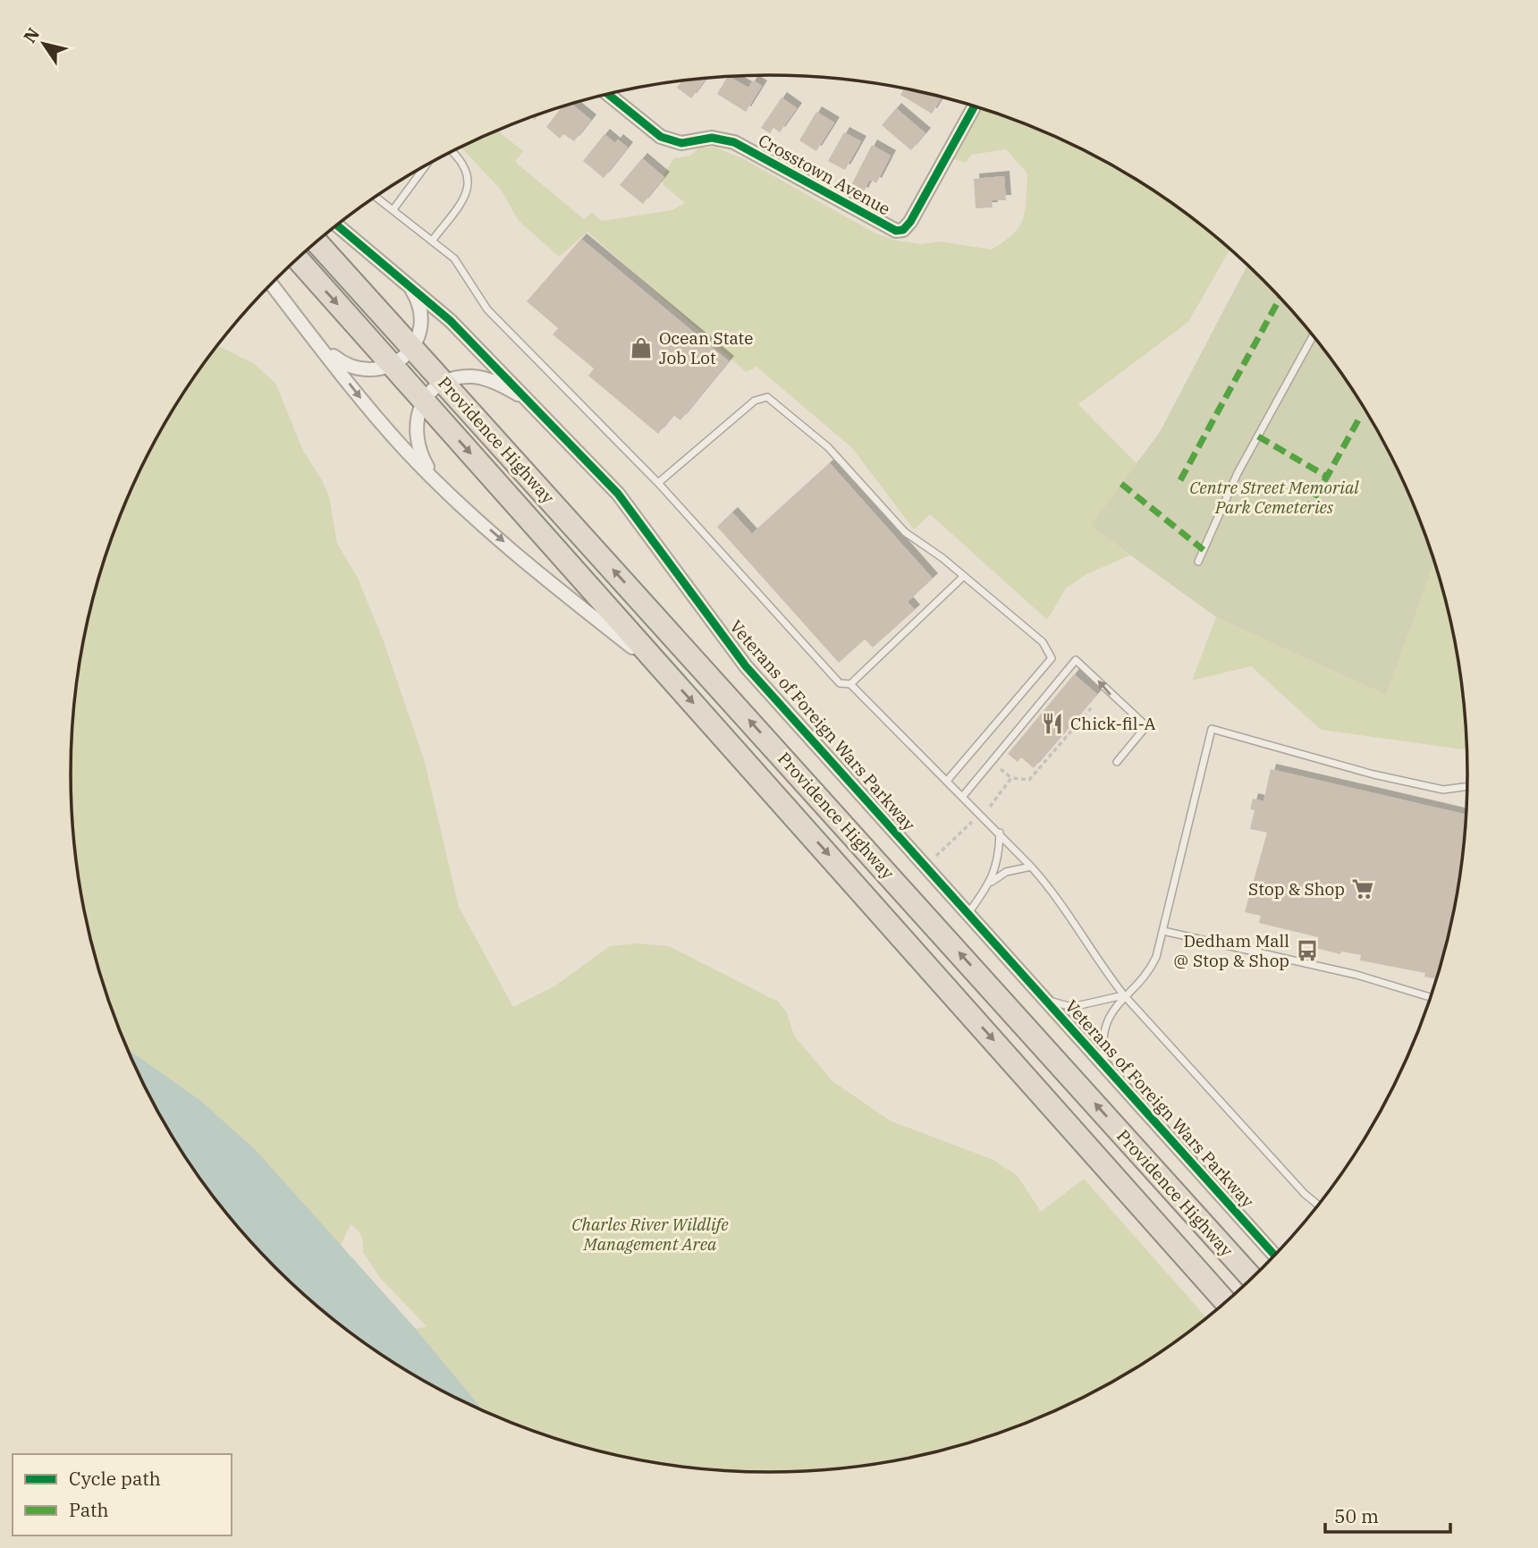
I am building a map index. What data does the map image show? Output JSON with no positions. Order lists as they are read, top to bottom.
{
  "streets": {
    "highway": ["Providence Highway"],
    "street": ["Crosstown Avenue", "Veterans of Foreign Wars Parkway"]
  },
  "parks": ["Centre Street Memorial Park Cemeteries", "Charles River Wildlife Management Area"],
  "places": {
    "shop": ["Ocean State Job Lot"],
    "restaurant": ["Chick-fil-A"],
    "supermarket": ["Stop & Shop"],
    "bus stop": ["Dedham Mall @ Stop & Shop"]
  },
  "legend": ["Cycle path", "Path"],
  "scale_bar": "50 m",
  "north": "top left"
}
